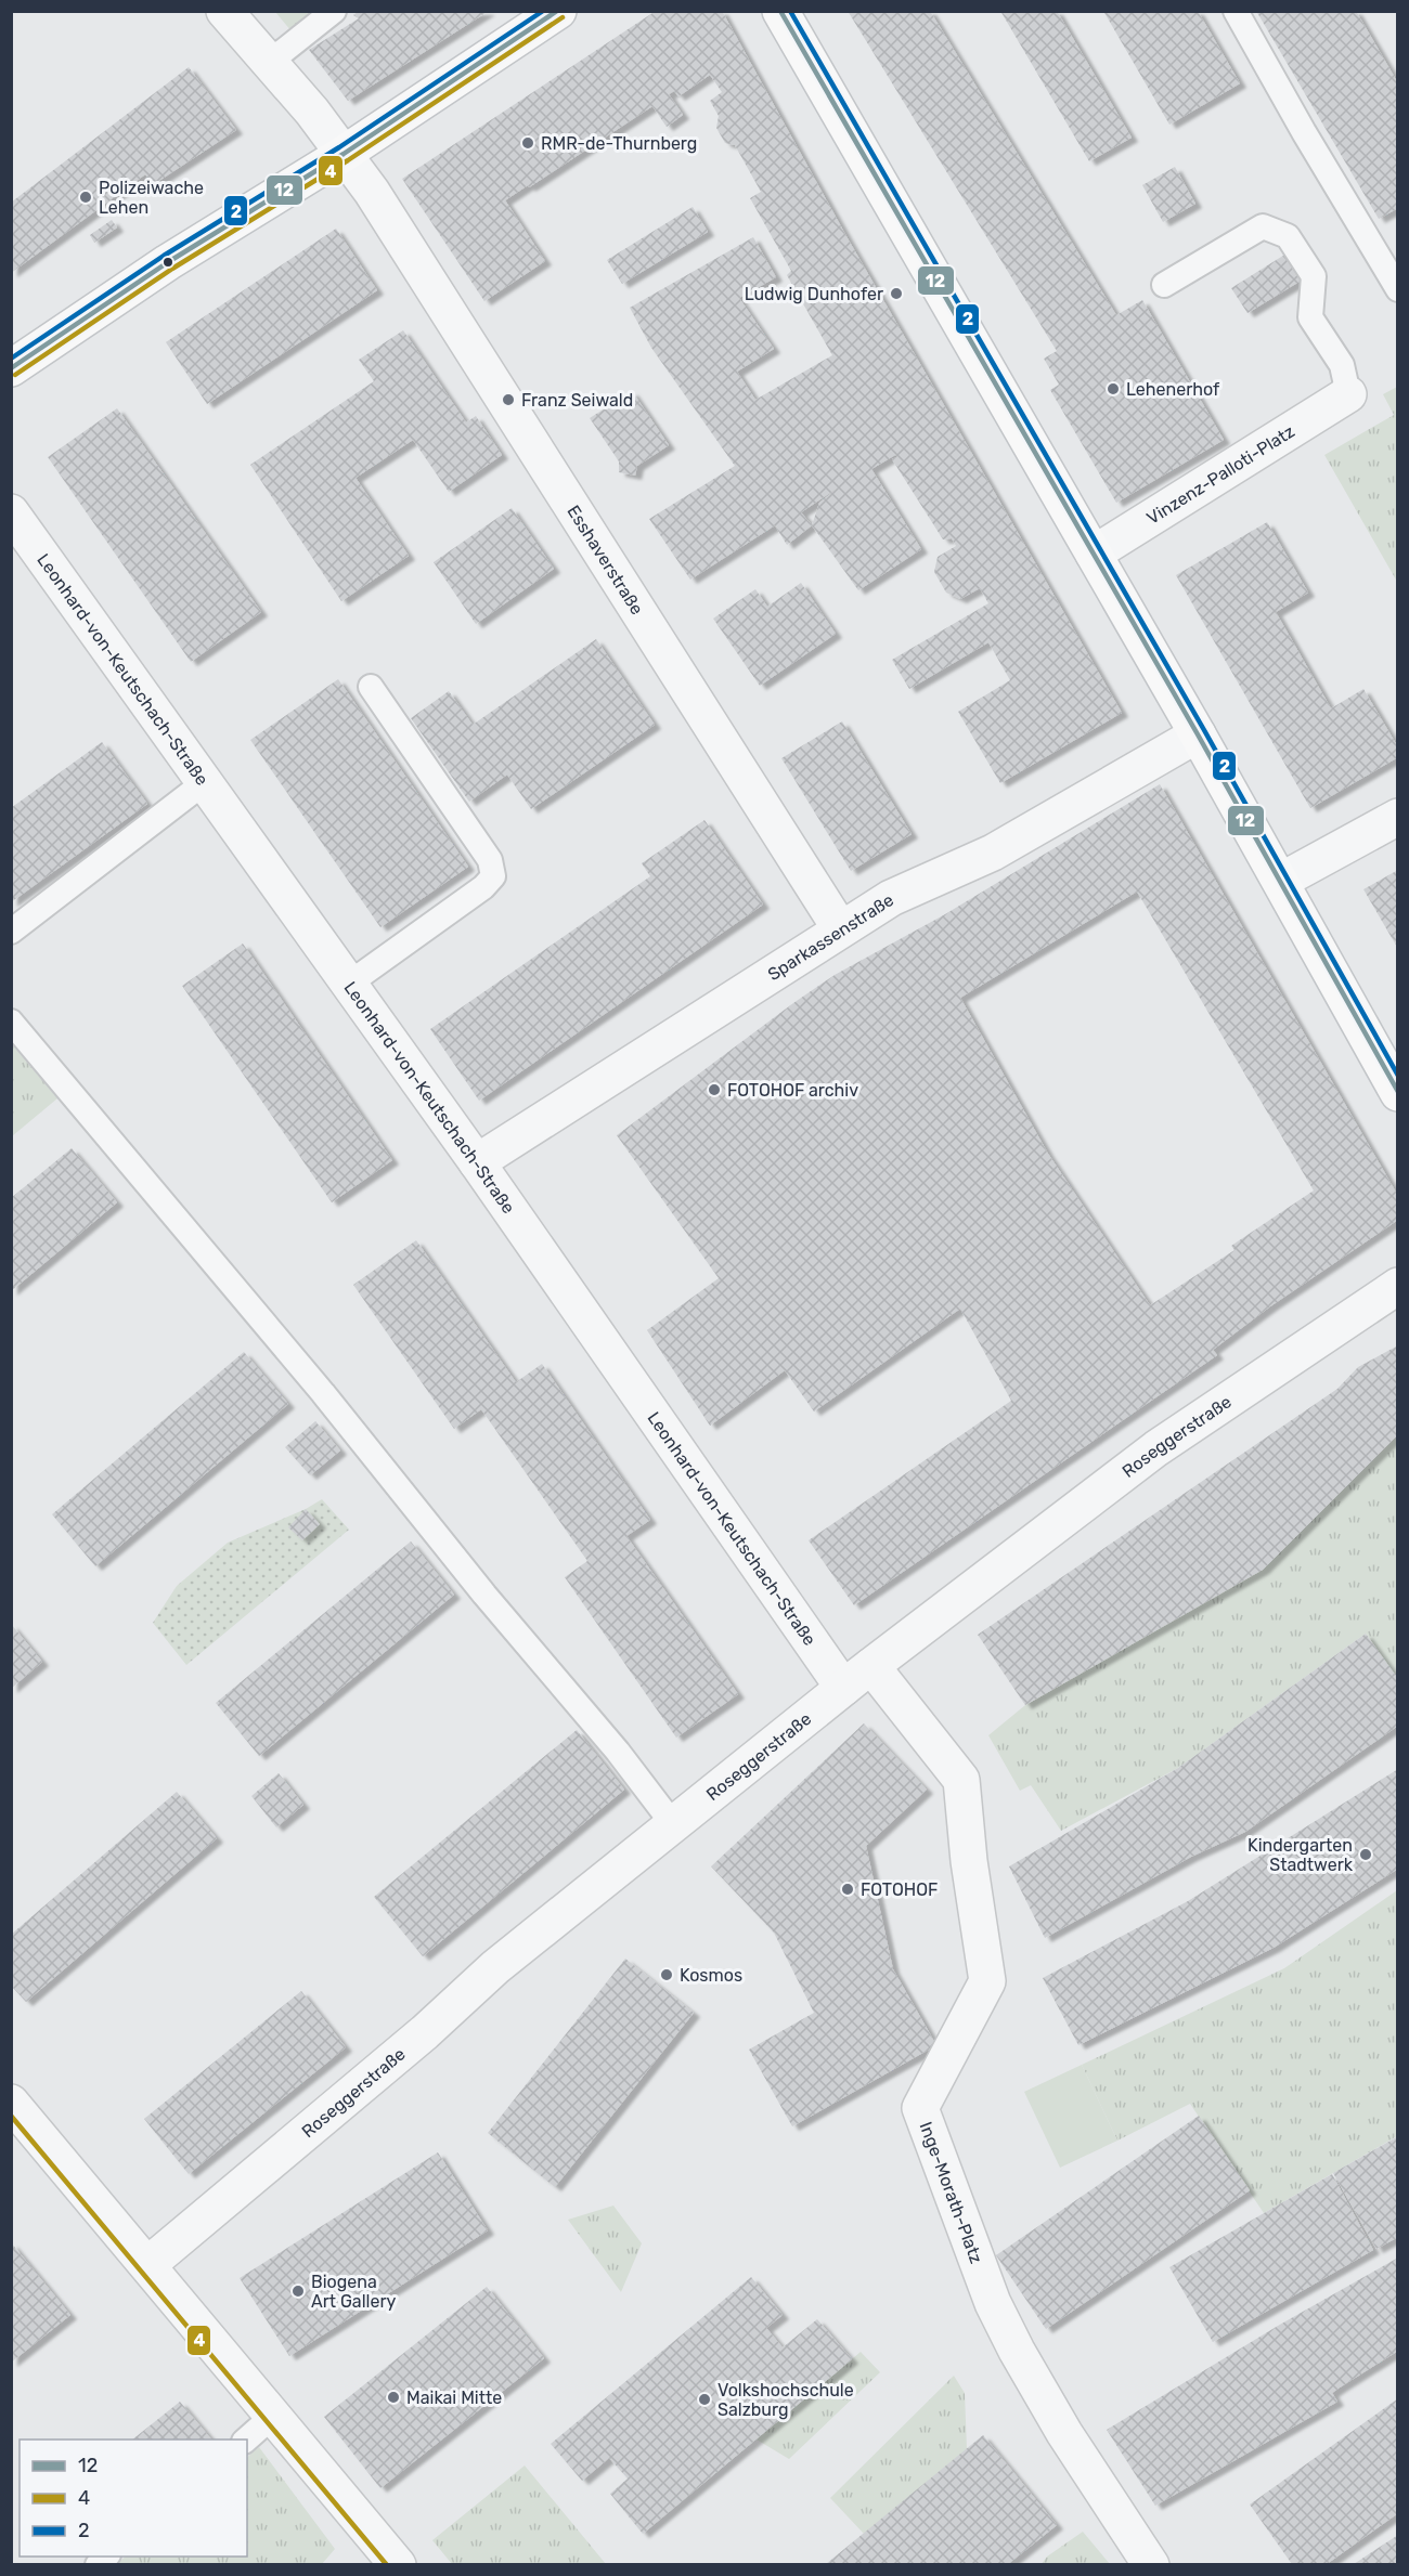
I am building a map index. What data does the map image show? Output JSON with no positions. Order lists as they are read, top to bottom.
{
  "streets": {
    "street": [
      "Vinzenz-Palloti-Platz",
      "Esshaverstraße",
      "Leonhard-von-Keutschach-Straße",
      "Sparkassenstraße",
      "Roseggerstraße",
      "Inge-Morath-Platz"
    ]
  },
  "crossings": [
    ["Esshaverstraße", "Sparkassenstraße"],
    ["Leonhard-von-Keutschach-Straße", "Sparkassenstraße"],
    ["Leonhard-von-Keutschach-Straße", "Roseggerstraße"],
    ["Roseggerstraße", "Inge-Morath-Platz"]
  ],
  "places": [
    "RMR-de-Thurnberg",
    "Polizeiwache Lehen",
    "Ludwig Dunhofer",
    "Lehenerhof",
    "Franz Seiwald",
    "FOTOHOF archiv",
    "Kindergarten Stadtwerk",
    "FOTOHOF",
    "Kosmos",
    "Biogena Art Gallery",
    "Maikai Mitte",
    "Volkshochschule Salzburg"
  ],
  "lines": ["transit line 12", "transit line 2", "transit line 4"],
  "legend": ["12", "4", "2"]
}
